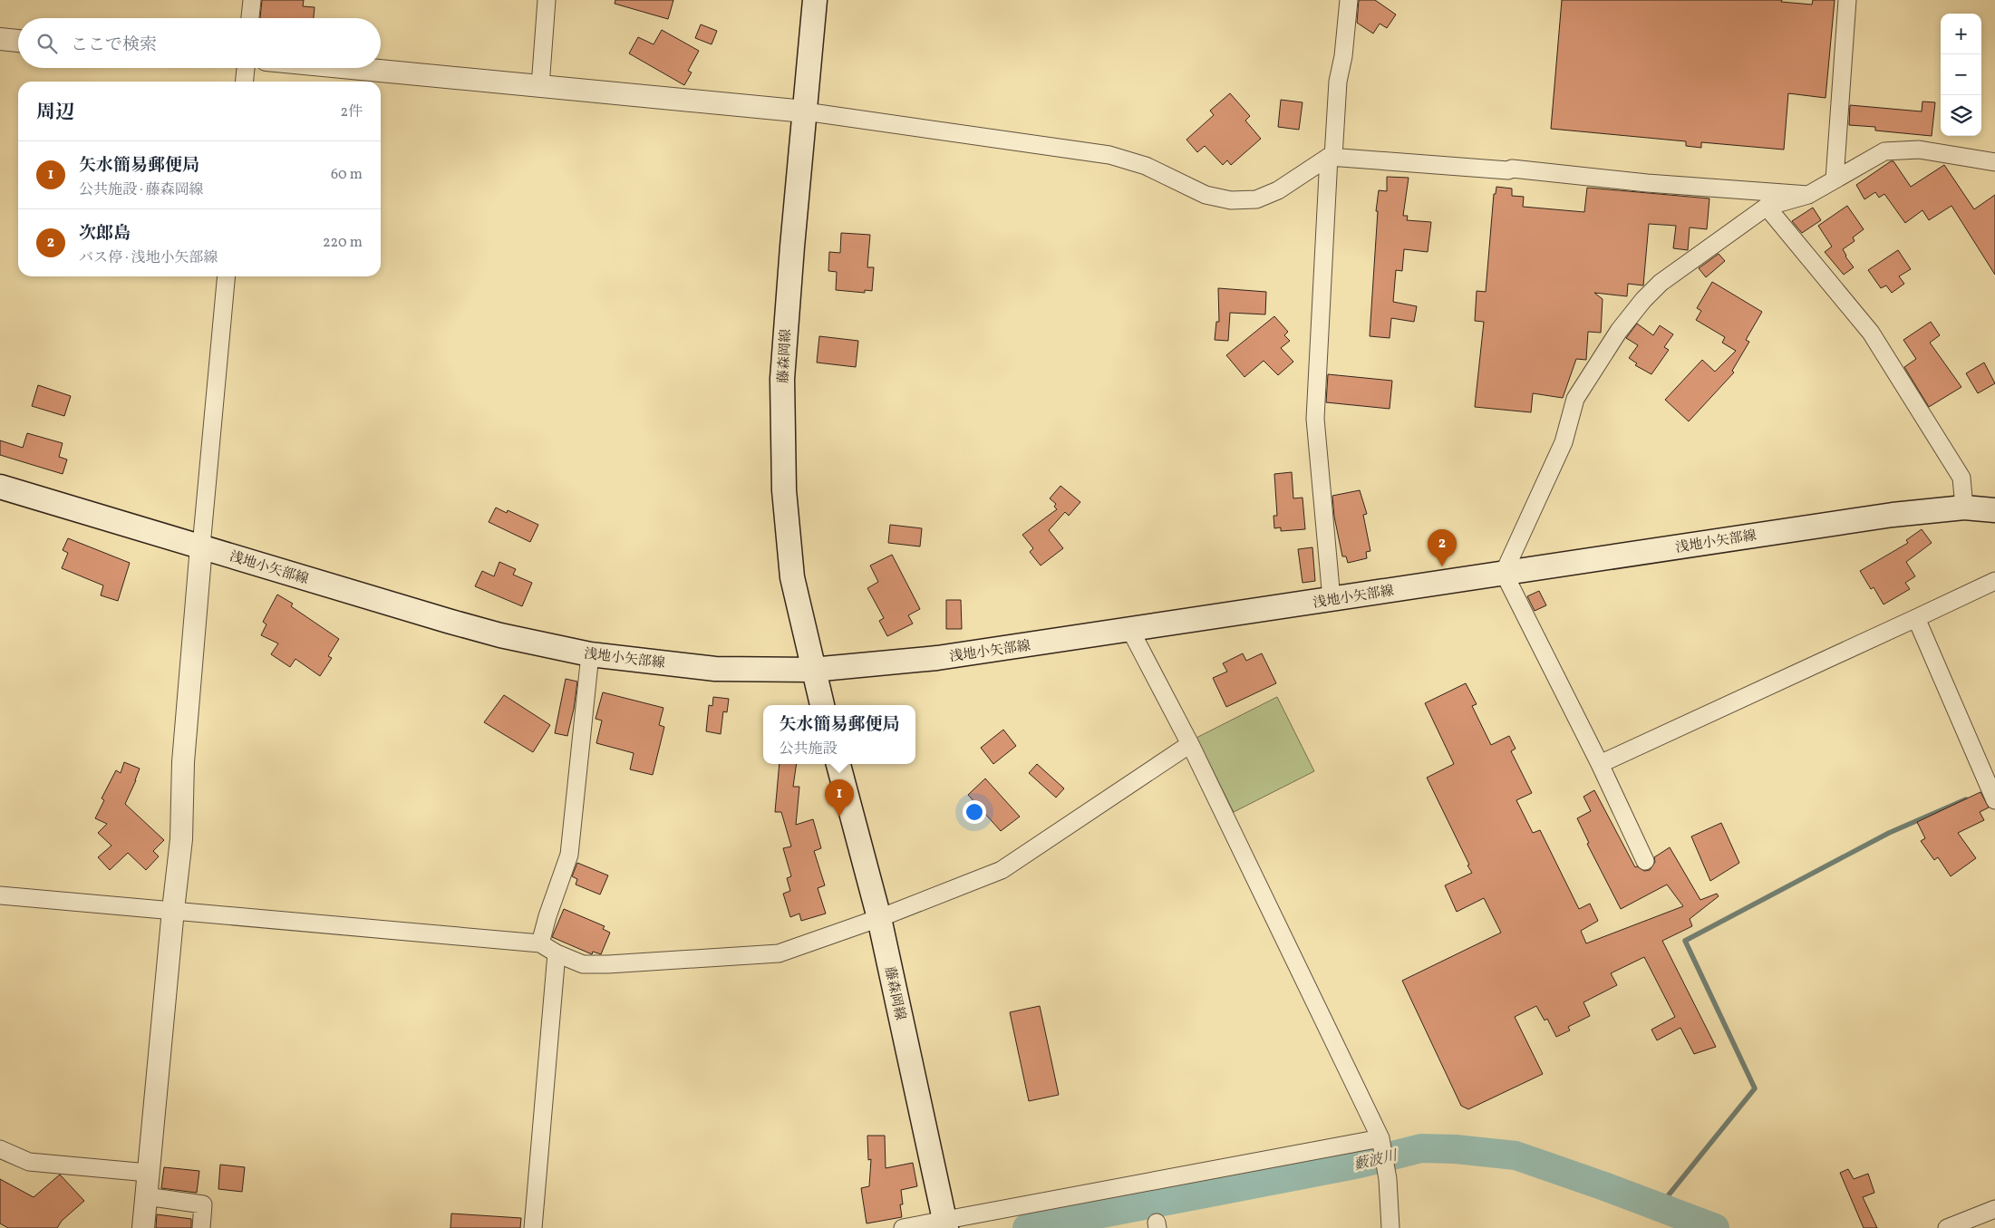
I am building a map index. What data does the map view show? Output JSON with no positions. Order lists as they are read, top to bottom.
{
  "streets": {
    "main road": ["藤森岡線", "浅地小矢部線"]
  },
  "crossings": [
    ["藤森岡線", "浅地小矢部線"]
  ],
  "water": ["藪波川"],
  "page": {
    "map_buttons": ["+", "−"],
    "search": "ここで検索",
    "heading": ["周辺", "2件"],
    "list": [
      {
        "mark": "1",
        "name": "矢水簡易郵便局",
        "note": "公共施設 · 藤森岡線",
        "value": "60 m"
      },
      {
        "mark": "2",
        "name": "次郎島",
        "note": "バス停 · 浅地小矢部線",
        "value": "220 m"
      }
    ],
    "pins": ["2", "1"],
    "popup": ["矢水簡易郵便局", "公共施設"]
  }
}
